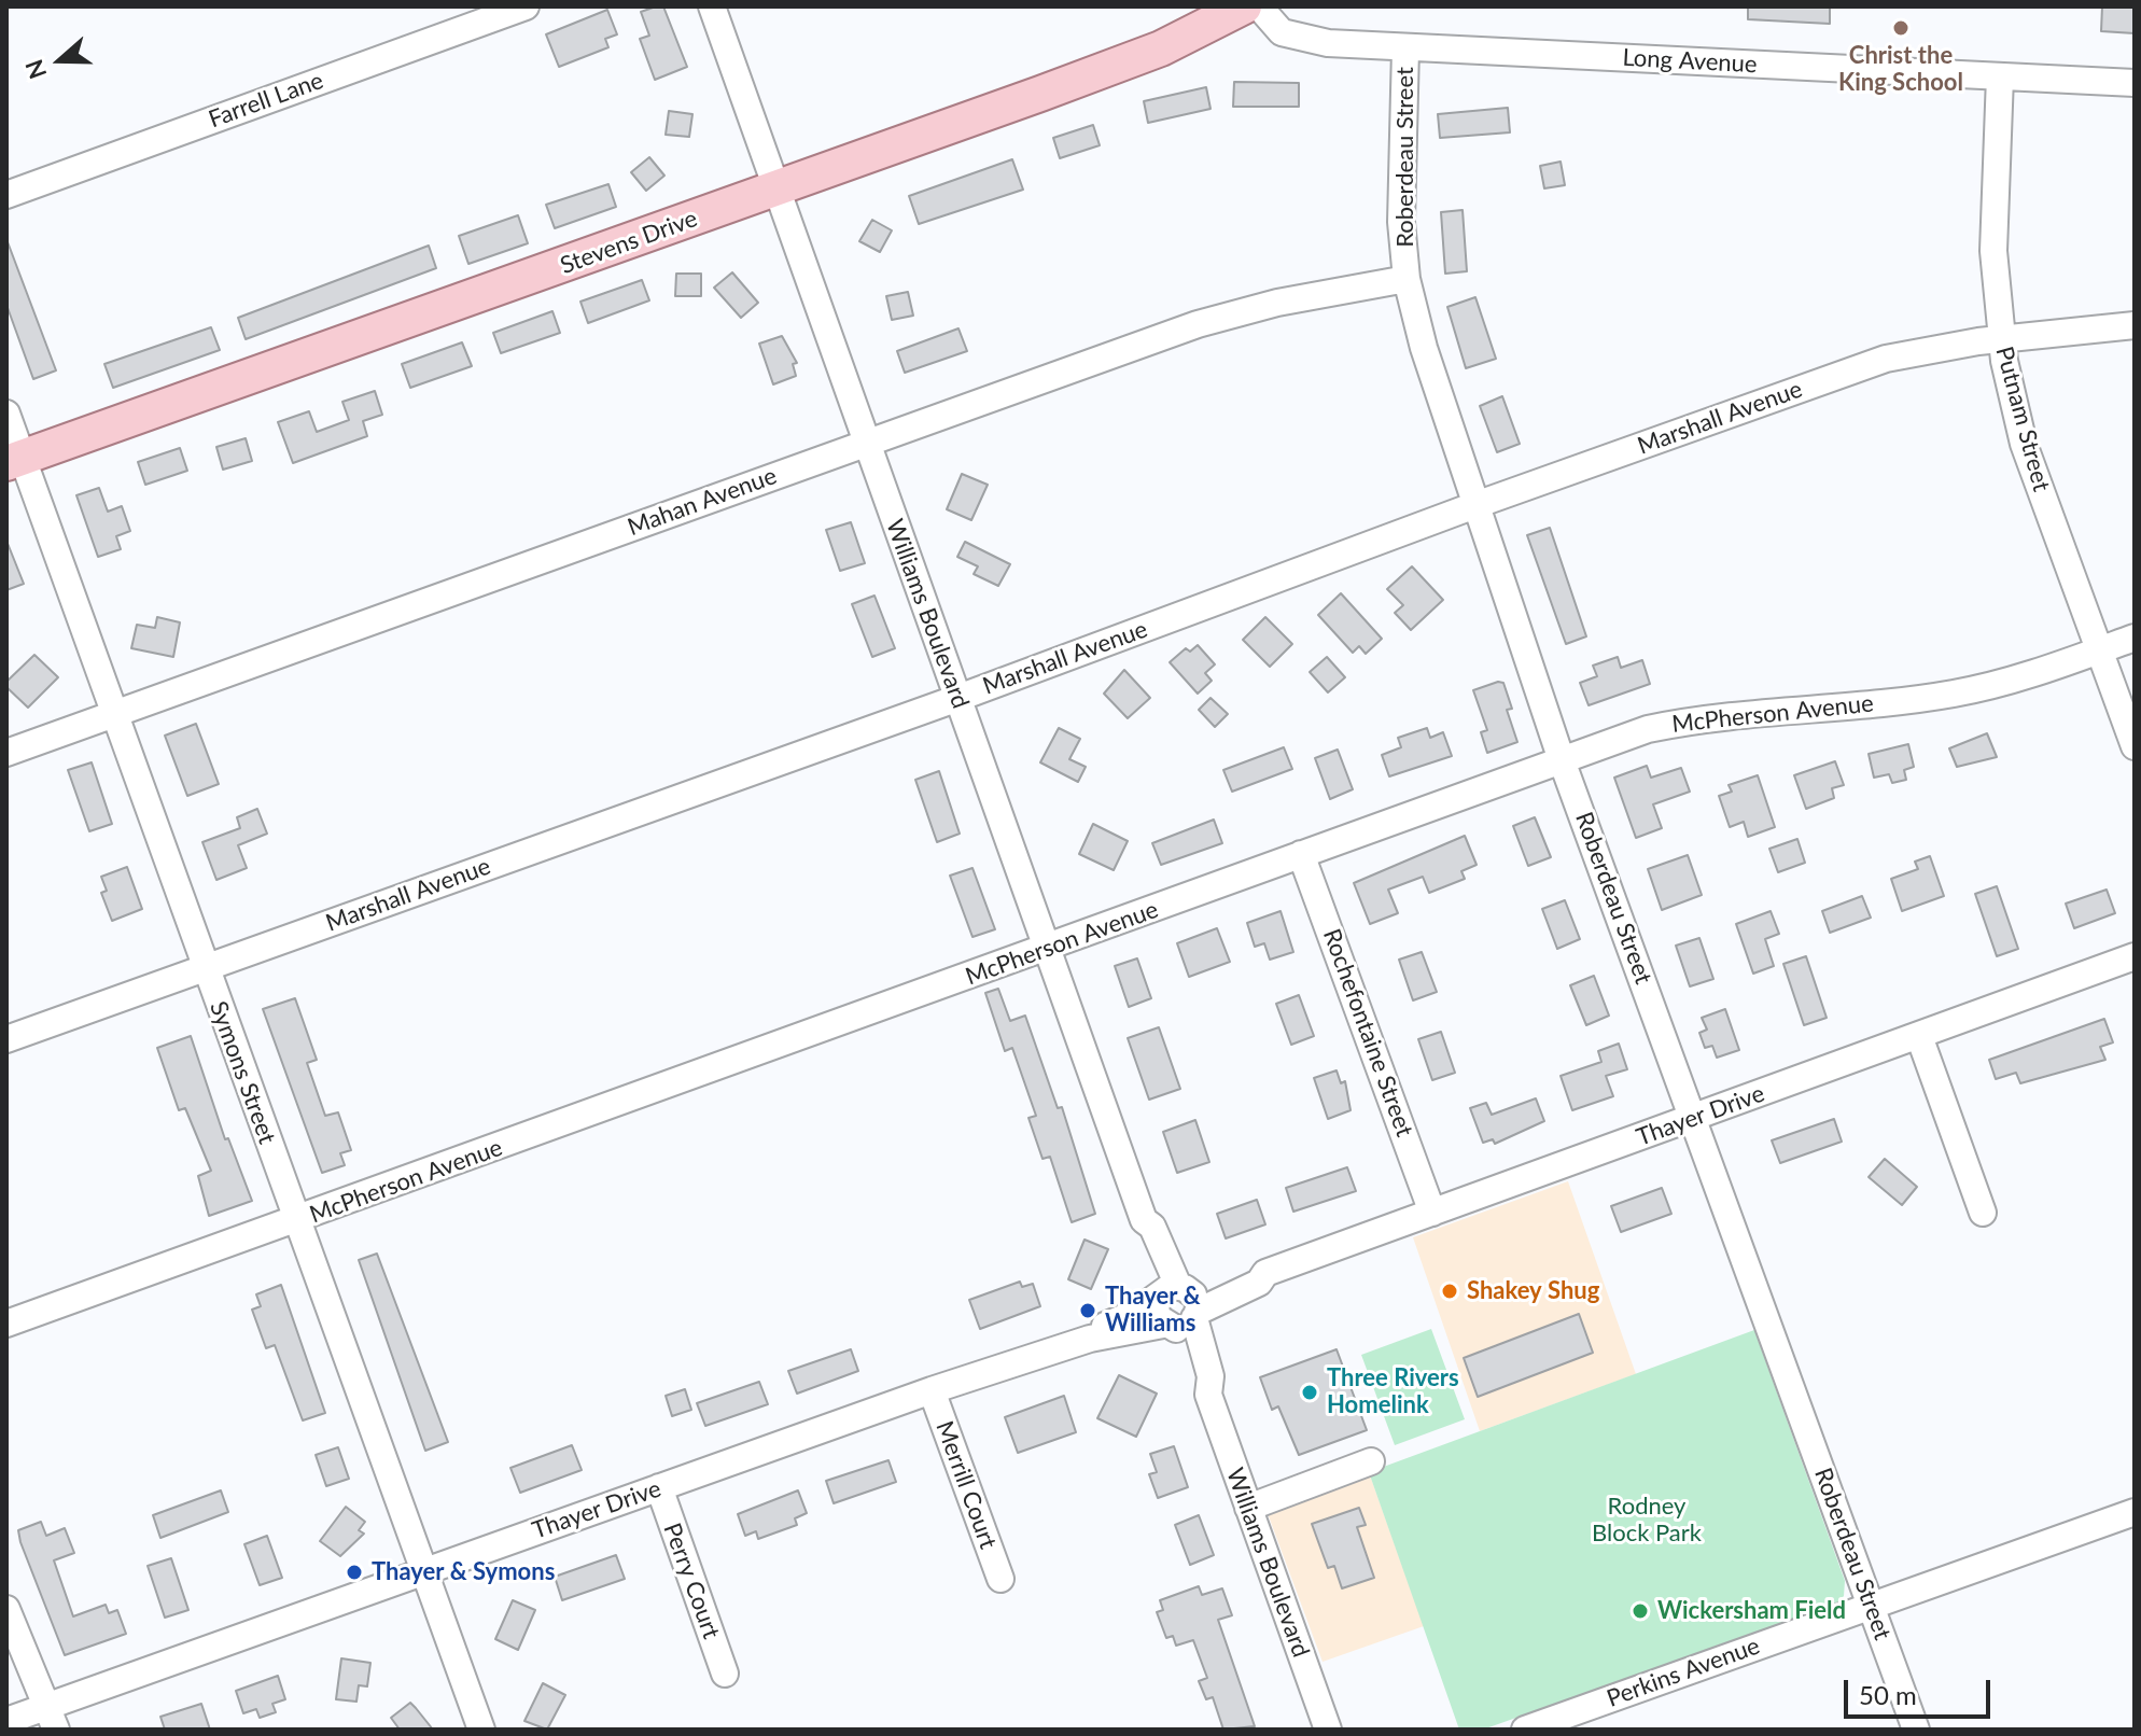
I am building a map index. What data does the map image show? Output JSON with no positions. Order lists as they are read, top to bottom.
{
  "streets": {
    "main road": ["Stevens Drive"],
    "street": [
      "Long Avenue",
      "Farrell Lane",
      "Roberdeau Street",
      "Marshall Avenue",
      "Putnam Street",
      "Mahan Avenue",
      "Williams Boulevard",
      "McPherson Avenue",
      "Rochefontaine Street",
      "Symons Street",
      "Thayer Drive",
      "Merrill Court",
      "Perry Court",
      "Perkins Avenue"
    ]
  },
  "crossings": [
    ["Long Avenue", "Roberdeau Street"],
    ["Long Avenue", "Putnam Street"],
    ["Roberdeau Street", "Marshall Avenue"],
    ["Roberdeau Street", "Mahan Avenue"],
    ["Roberdeau Street", "McPherson Avenue"],
    ["Roberdeau Street", "Thayer Drive"],
    ["Roberdeau Street", "Perkins Avenue"],
    ["Stevens Drive", "Williams Boulevard"],
    ["Stevens Drive", "Symons Street"],
    ["Marshall Avenue", "Putnam Street"],
    ["Marshall Avenue", "Williams Boulevard"],
    ["Marshall Avenue", "Symons Street"],
    ["Putnam Street", "McPherson Avenue"],
    ["Mahan Avenue", "Williams Boulevard"],
    ["Mahan Avenue", "Symons Street"],
    ["Williams Boulevard", "McPherson Avenue"],
    ["Williams Boulevard", "Thayer Drive"],
    ["McPherson Avenue", "Rochefontaine Street"],
    ["McPherson Avenue", "Symons Street"],
    ["Rochefontaine Street", "Thayer Drive"],
    ["Symons Street", "Thayer Drive"],
    ["Thayer Drive", "Merrill Court"],
    ["Thayer Drive", "Perry Court"]
  ],
  "parks": ["Rodney Block Park"],
  "places": [
    "Christ the King School",
    "Shakey Shug",
    "Thayer & Williams",
    "Three Rivers Homelink",
    "Thayer & Symons",
    "Wickersham Field"
  ],
  "scale_bar": "50 m",
  "north": "left"
}
